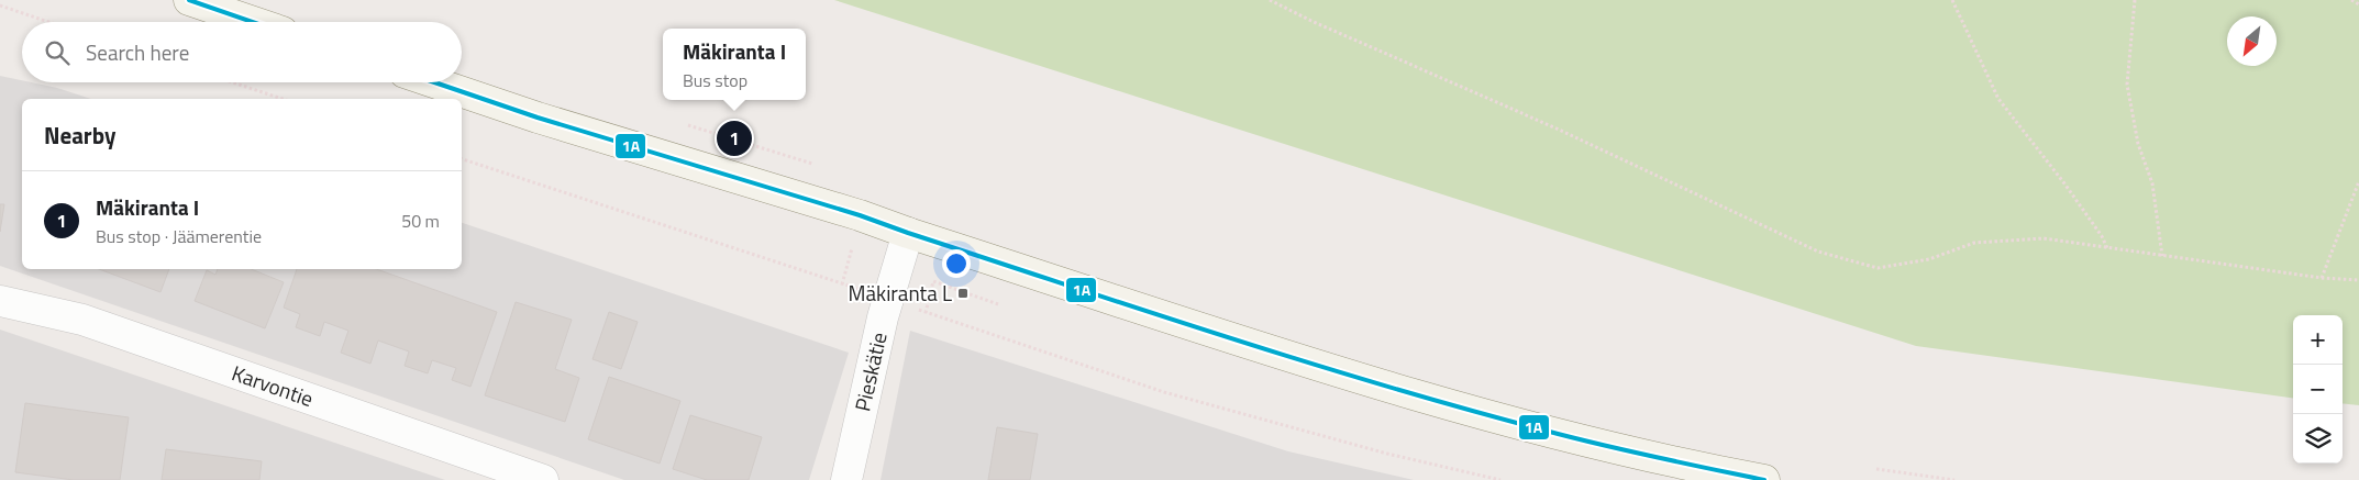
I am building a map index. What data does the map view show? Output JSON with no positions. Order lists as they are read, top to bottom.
{
  "streets": {
    "street": ["Pieskätie", "Karvontie"]
  },
  "places": {
    "transit": ["Mäkiranta L"]
  },
  "lines": ["transit line 1A"],
  "north": "bottom left",
  "page": {
    "search": "Search here",
    "popup": ["Mäkiranta I", "Bus stop"],
    "heading": "Nearby",
    "pins": "1",
    "list": [
      {
        "mark": "1",
        "name": "Mäkiranta I",
        "note": "Bus stop · Jäämerentie",
        "value": "50 m"
      }
    ],
    "map_buttons": ["+", "−"]
  }
}
